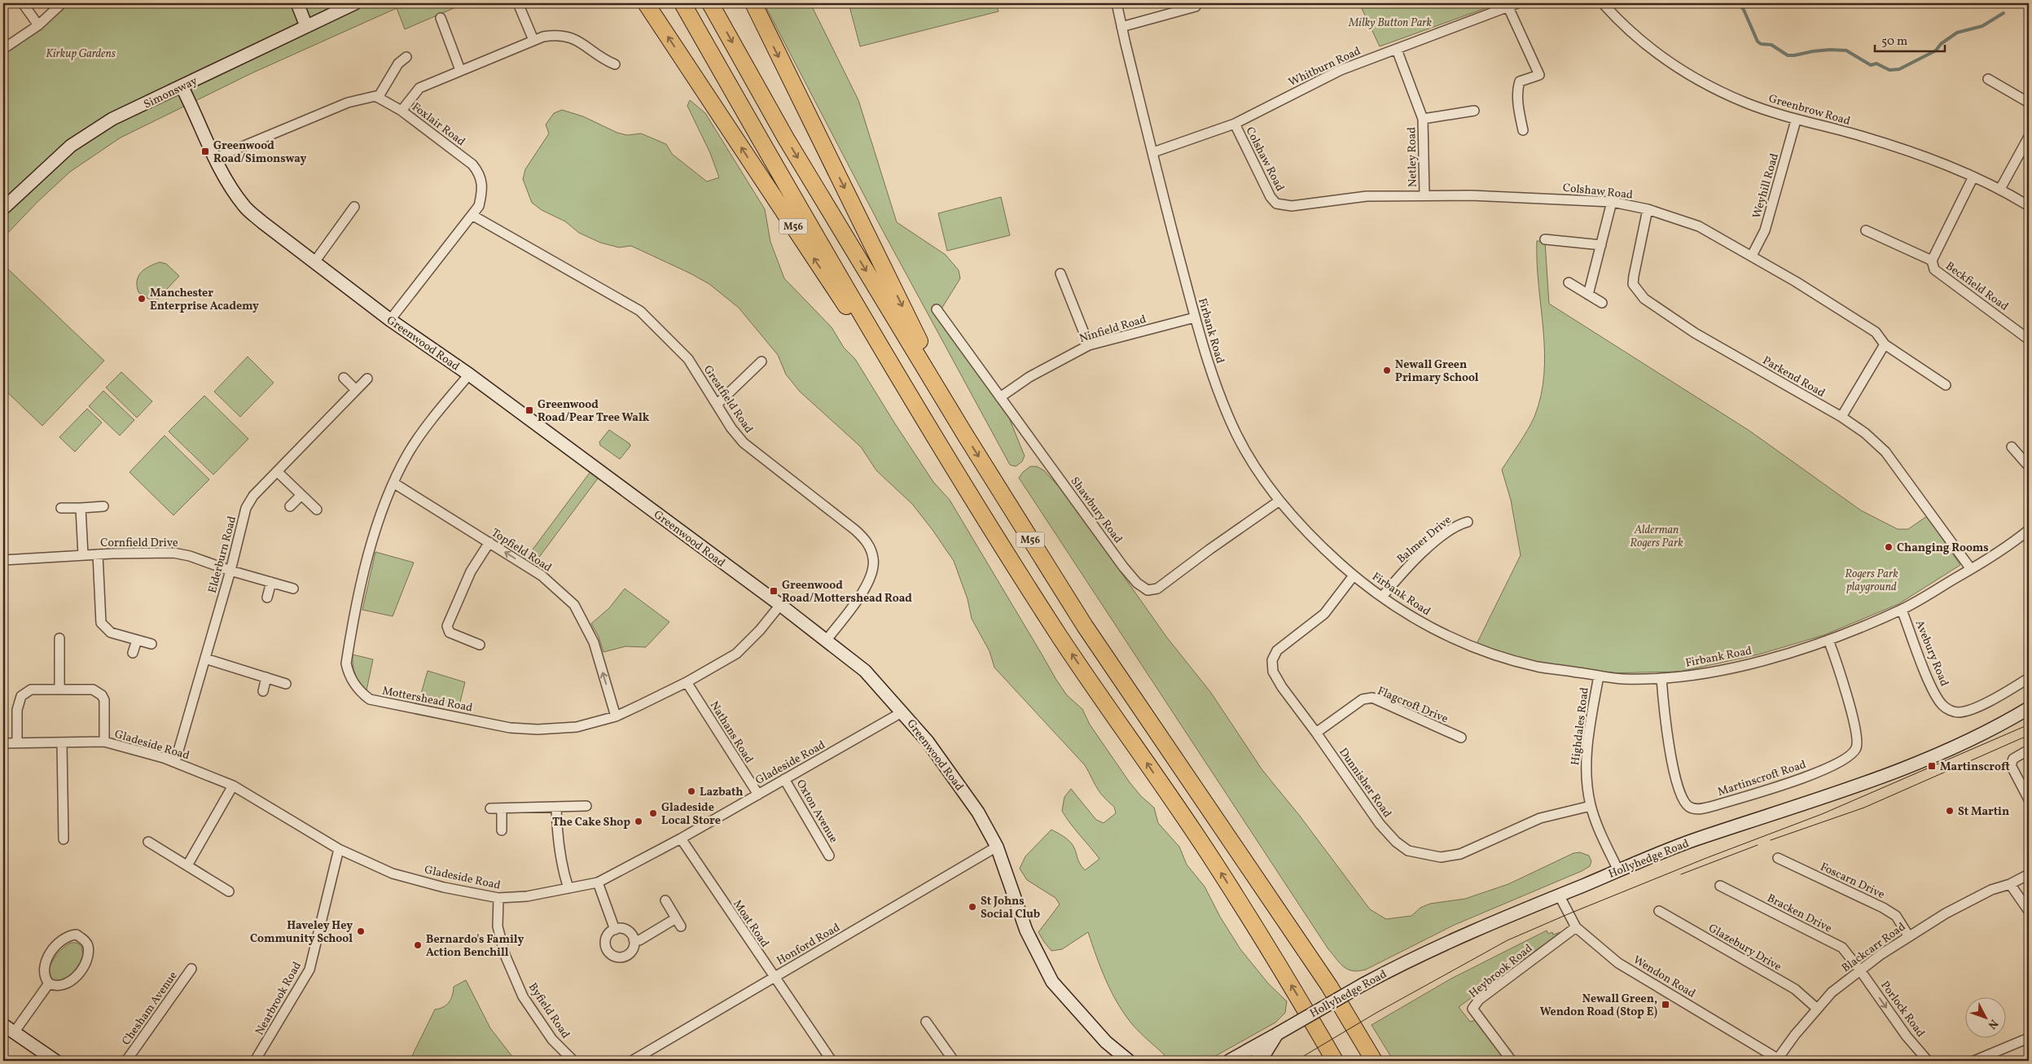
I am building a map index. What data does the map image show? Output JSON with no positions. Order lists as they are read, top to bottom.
{
  "streets": {
    "highway": ["M56"],
    "street": [
      "Whitburn Road",
      "Simonsway",
      "Greenbrow Road",
      "Foxlair Road",
      "Netley Road",
      "Colshaw Road",
      "Weyhill Road",
      "Beckfield Road",
      "Ninfield Road",
      "Firbank Road",
      "Greenwood Road",
      "Parkend Road",
      "Greatfield Road",
      "Shawbury Road",
      "Balmer Drive",
      "Cornfield Drive",
      "Topfield Road",
      "Elderburn Road",
      "Avebury Road",
      "Mottershead Road",
      "Flagcroft Drive",
      "Highdales Road",
      "Nathans Road",
      "Gladeside Road",
      "Martinscroft Road",
      "Dunnisher Road",
      "Oxton Avenue",
      "Hollyhedge Road",
      "Foscarn Drive",
      "Bracken Drive",
      "Moat Road",
      "Honford Road",
      "Glazebury Drive",
      "Blackcarr Road",
      "Heybrook Road",
      "Wendon Road",
      "Nearbrook Road",
      "Chesham Avenue",
      "Porlock Road",
      "Byfield Road"
    ]
  },
  "crossings": [
    ["Whitburn Road", "Netley Road"],
    ["Whitburn Road", "Colshaw Road"],
    ["Whitburn Road", "Firbank Road"],
    ["Simonsway", "Greenwood Road"],
    ["Greenbrow Road", "Weyhill Road"],
    ["Greenbrow Road", "Beckfield Road"],
    ["Foxlair Road", "Greenwood Road"],
    ["Foxlair Road", "Greatfield Road"],
    ["Netley Road", "Colshaw Road"],
    ["Colshaw Road", "Weyhill Road"],
    ["Colshaw Road", "Parkend Road"],
    ["Ninfield Road", "Firbank Road"],
    ["Ninfield Road", "Shawbury Road"],
    ["Firbank Road", "Parkend Road"],
    ["Firbank Road", "Shawbury Road"],
    ["Firbank Road", "Balmer Drive"],
    ["Firbank Road", "Avebury Road"],
    ["Firbank Road", "Highdales Road"],
    ["Firbank Road", "Martinscroft Road"],
    ["Firbank Road", "Dunnisher Road"],
    ["Greenwood Road", "Greatfield Road"],
    ["Greenwood Road", "Mottershead Road"],
    ["Greenwood Road", "Gladeside Road"],
    ["Greenwood Road", "Honford Road"],
    ["Cornfield Drive", "Elderburn Road"],
    ["Topfield Road", "Mottershead Road"],
    ["Elderburn Road", "Gladeside Road"],
    ["Mottershead Road", "Nathans Road"],
    ["Flagcroft Drive", "Dunnisher Road"],
    ["Highdales Road", "Dunnisher Road"],
    ["Highdales Road", "Hollyhedge Road"],
    ["Nathans Road", "Gladeside Road"],
    ["Gladeside Road", "Oxton Avenue"],
    ["Gladeside Road", "Moat Road"],
    ["Gladeside Road", "Nearbrook Road"],
    ["Gladeside Road", "Byfield Road"],
    ["Hollyhedge Road", "Wendon Road"],
    ["Foscarn Drive", "Blackcarr Road"],
    ["Bracken Drive", "Blackcarr Road"],
    ["Bracken Drive", "Porlock Road"],
    ["Moat Road", "Honford Road"],
    ["Glazebury Drive", "Blackcarr Road"],
    ["Blackcarr Road", "Wendon Road"],
    ["Blackcarr Road", "Porlock Road"],
    ["Heybrook Road", "Wendon Road"]
  ],
  "one_way": ["Topfield Road", "Porlock Road"],
  "parks": [
    "Milky Button Park",
    "Kirkup Gardens",
    "Alderman Rogers Park",
    "Rogers Park playground"
  ],
  "places": {
    "transit": [
      "Greenwood Road/Simonsway",
      "Greenwood Road/Pear Tree Walk",
      "Greenwood Road/Mottershead Road",
      "Martinscroft",
      "Newall Green, Wendon Road (Stop E)"
    ],
    "other": [
      "Manchester Enterprise Academy",
      "Newall Green Primary School",
      "Changing Rooms",
      "Lazbath",
      "St Martin",
      "Gladeside Local Store",
      "The Cake Shop",
      "St Johns Social Club",
      "Haveley Hey Community School",
      "Bernardo's Family Action Benchill"
    ]
  },
  "scale_bar": "50 m",
  "north": "bottom right"
}
